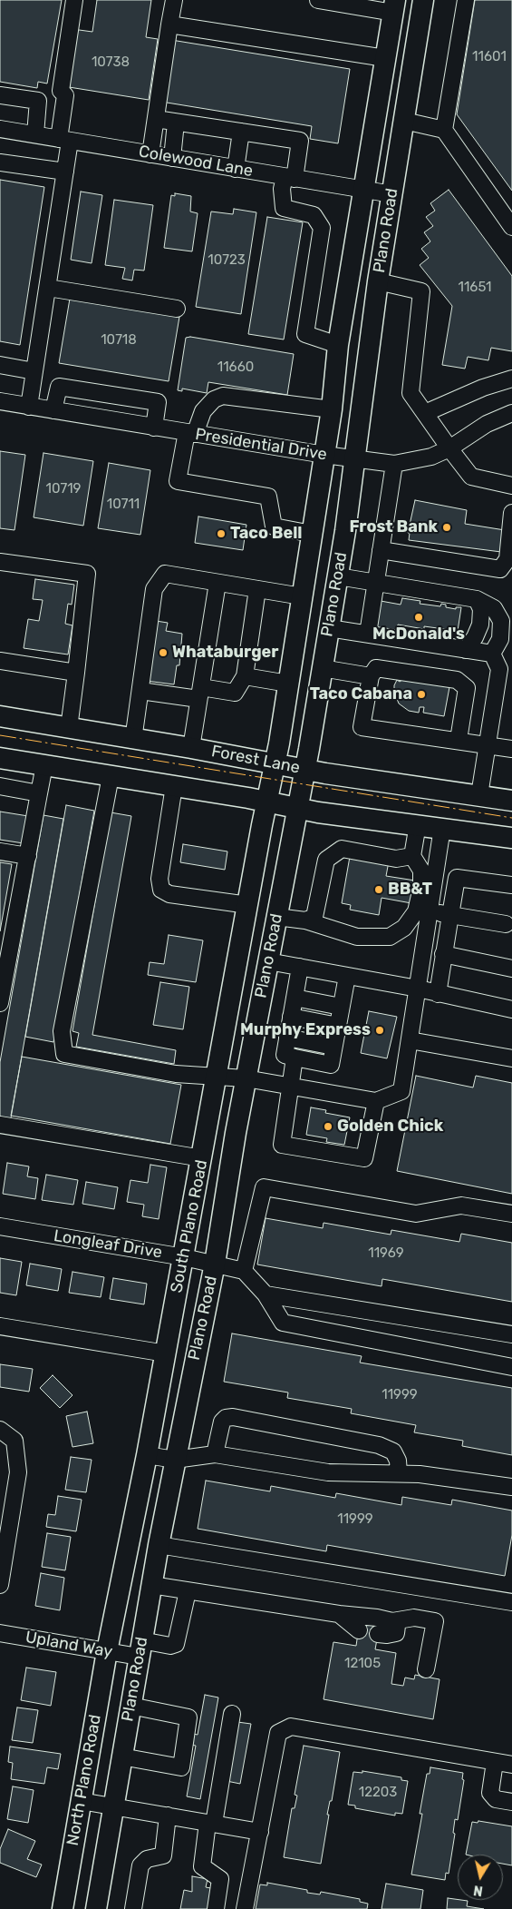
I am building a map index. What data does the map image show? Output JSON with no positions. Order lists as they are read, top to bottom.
{
  "streets": {
    "main road": [
      "Plano Road",
      "Forest Lane",
      "South Plano Road",
      "North Plano Road"
    ],
    "street": [
      "Colewood Lane",
      "Presidential Drive",
      "Longleaf Drive",
      "Upland Way"
    ]
  },
  "crossings": [
    ["Colewood Lane", "Plano Road"],
    ["Plano Road", "Presidential Drive"],
    ["Plano Road", "Forest Lane"],
    ["Plano Road", "South Plano Road"],
    ["Plano Road", "Longleaf Drive"],
    ["Plano Road", "Upland Way"],
    ["South Plano Road", "Longleaf Drive"],
    ["South Plano Road", "Upland Way"],
    ["South Plano Road", "North Plano Road"],
    ["Upland Way", "North Plano Road"]
  ],
  "places": [
    "Frost Bank",
    "Taco Bell",
    "McDonald's",
    "Whataburger",
    "Taco Cabana",
    "BB&T",
    "Murphy Express",
    "Golden Chick"
  ],
  "house_numbers": [
    "11601",
    "10738",
    "10723",
    "11651",
    "10718",
    "11660",
    "10719",
    "10711",
    "11969",
    "11999",
    "11999",
    "12105",
    "12203"
  ],
  "north": "bottom"
}
